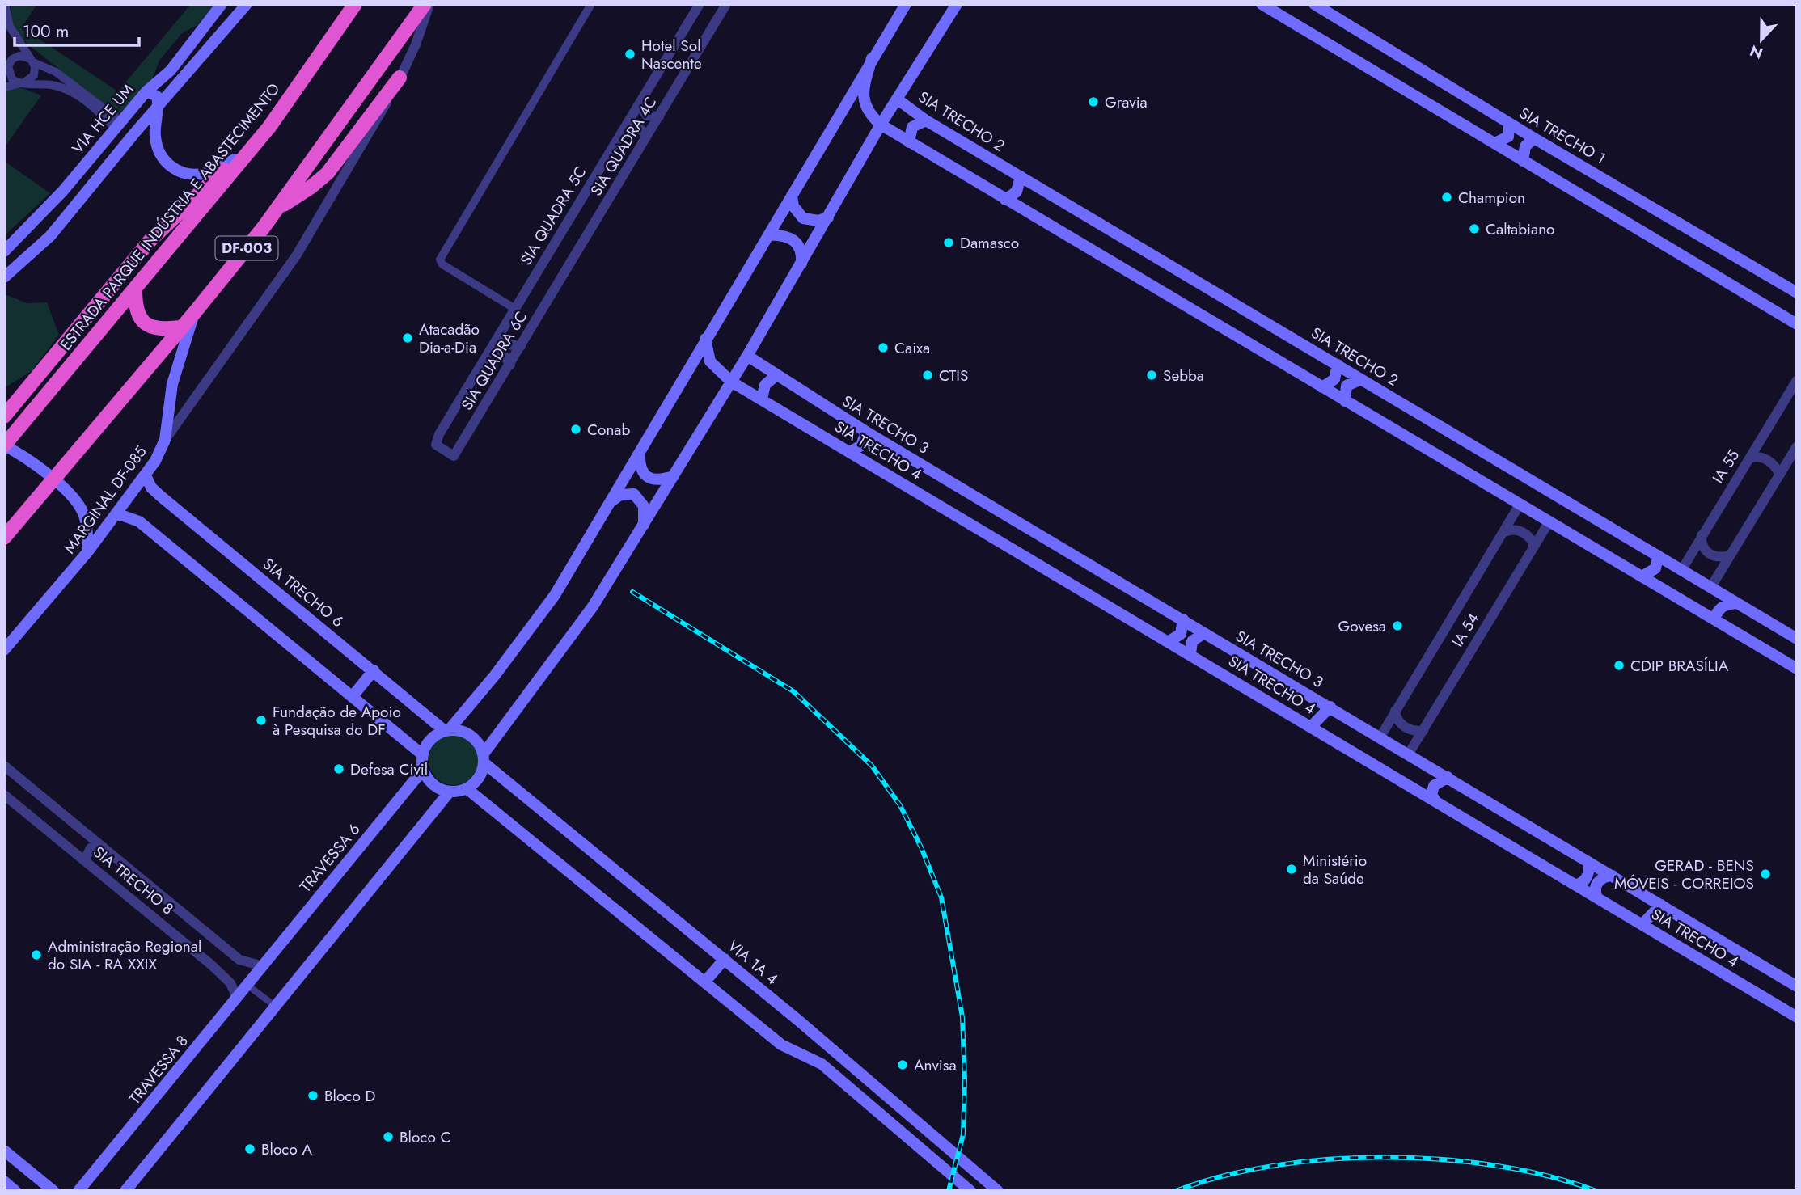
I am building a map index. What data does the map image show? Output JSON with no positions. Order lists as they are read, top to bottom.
{
  "streets": {
    "highway": ["ESTRADA PARQUE INDÚSTRIA E ABASTECIMENTO", "DF-003"],
    "main road": [
      "VIA HCE UM",
      "SIA TRECHO 2",
      "SIA TRECHO 1",
      "SIA TRECHO 3",
      "SIA TRECHO 4",
      "MARGINAL DF-085",
      "SIA TRECHO 6",
      "TRAVESSA 6",
      "VIA 1A 4",
      "TRAVESSA 8"
    ],
    "street": [
      "SIA QUADRA 4C",
      "SIA QUADRA 5C",
      "SIA QUADRA 6C",
      "IA 55",
      "IA 54",
      "SIA TRECHO 8"
    ]
  },
  "crossings": [
    ["SIA TRECHO 2", "IA 55"],
    ["SIA QUADRA 4C", "SIA QUADRA 6C"],
    ["SIA QUADRA 5C", "SIA QUADRA 6C"],
    ["DF-003", "MARGINAL DF-085"],
    ["SIA TRECHO 3", "IA 54"],
    ["MARGINAL DF-085", "SIA TRECHO 6"],
    ["SIA TRECHO 6", "TRAVESSA 6"],
    ["SIA TRECHO 6", "VIA 1A 4"],
    ["TRAVESSA 6", "VIA 1A 4"],
    ["TRAVESSA 6", "TRAVESSA 8"],
    ["SIA TRECHO 8", "TRAVESSA 8"]
  ],
  "places": [
    "Hotel Sol Nascente",
    "Gravia",
    "Champion",
    "Caltabiano",
    "Damasco",
    "Atacadão Dia-a-Dia",
    "Caixa",
    "CTIS",
    "Sebba",
    "Conab",
    "Govesa",
    "CDIP BRASÍLIA",
    "Fundação de Apoio à Pesquisa do DF",
    "Defesa Civil",
    "Ministério da Saúde",
    "GERAD - BENS MÓVEIS - CORREIOS",
    "Administração Regional do SIA - RA XXIX",
    "Anvisa",
    "Bloco D",
    "Bloco C",
    "Bloco A"
  ],
  "scale_bar": "100 m",
  "north": "bottom"
}
